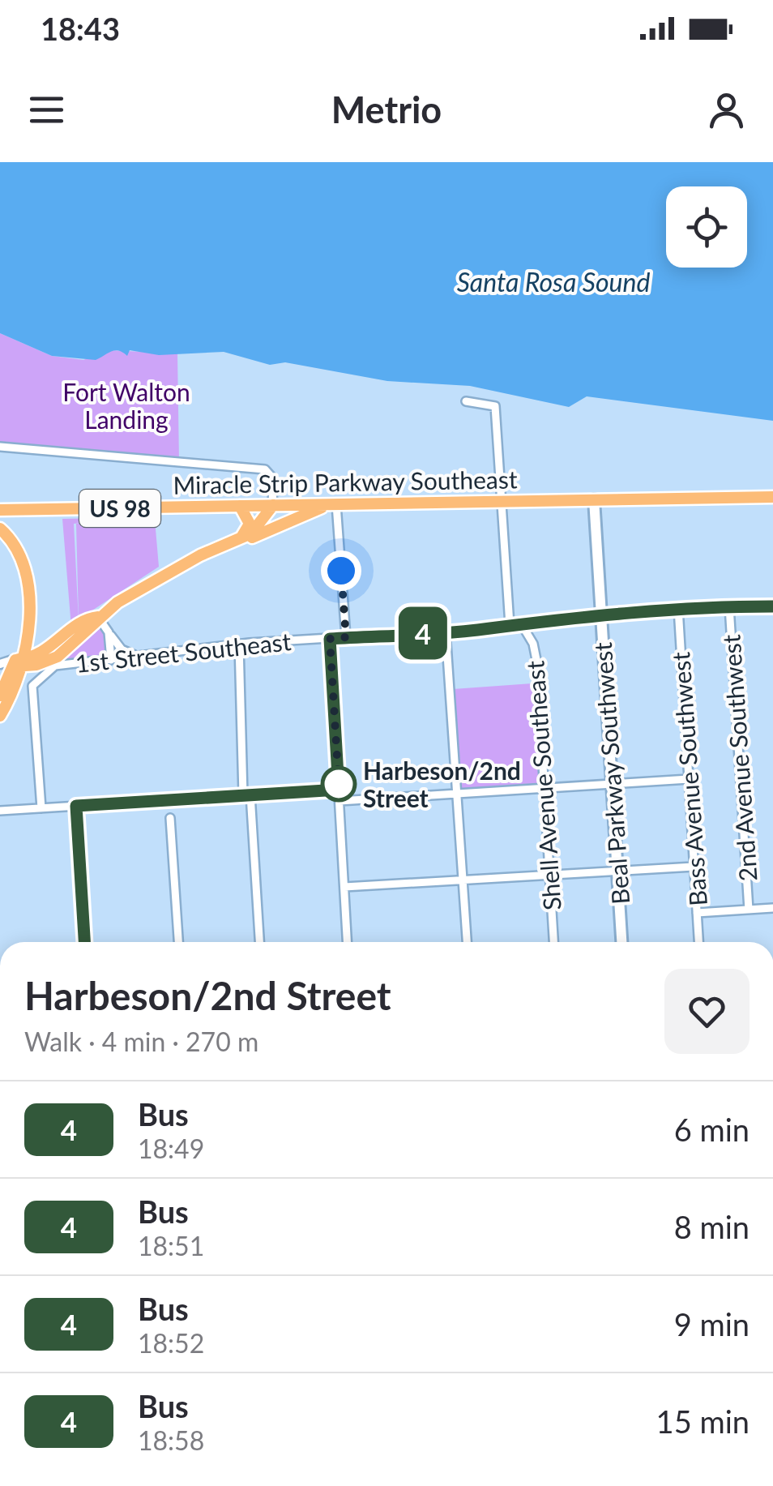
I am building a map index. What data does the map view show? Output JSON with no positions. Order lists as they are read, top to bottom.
{
  "streets": {
    "highway": ["Miracle Strip Parkway Southeast", "US 98"],
    "main road": ["Beal Parkway Southwest"],
    "street": [
      "1st Street Southeast",
      "2nd Avenue Southwest",
      "Bass Avenue Southwest",
      "Shell Avenue Southeast"
    ]
  },
  "crossings": [
    ["Miracle Strip Parkway Southeast", "US 98"],
    ["Miracle Strip Parkway Southeast", "Beal Parkway Southwest"],
    ["US 98", "Beal Parkway Southwest"],
    ["1st Street Southeast", "2nd Avenue Southwest"],
    ["1st Street Southeast", "Beal Parkway Southwest"],
    ["1st Street Southeast", "Bass Avenue Southwest"],
    ["1st Street Southeast", "Shell Avenue Southeast"]
  ],
  "water": ["Santa Rosa Sound"],
  "parks": ["Fort Walton Landing"],
  "places": ["Harbeson/2nd Street"],
  "lines": ["bus line 4"],
  "page": {
    "status": "18:43",
    "header": "Metrio",
    "on_map": "4",
    "heading": ["Harbeson/2nd Street", "Walk · 4 min · 270 m"],
    "list": [
      {
        "mark": "4",
        "name": "Bus",
        "note": "18:49",
        "value": "6 min"
      },
      {
        "mark": "4",
        "name": "Bus",
        "note": "18:51",
        "value": "8 min"
      },
      {
        "mark": "4",
        "name": "Bus",
        "note": "18:52",
        "value": "9 min"
      },
      {
        "mark": "4",
        "name": "Bus",
        "note": "18:58",
        "value": "15 min"
      }
    ]
  }
}
